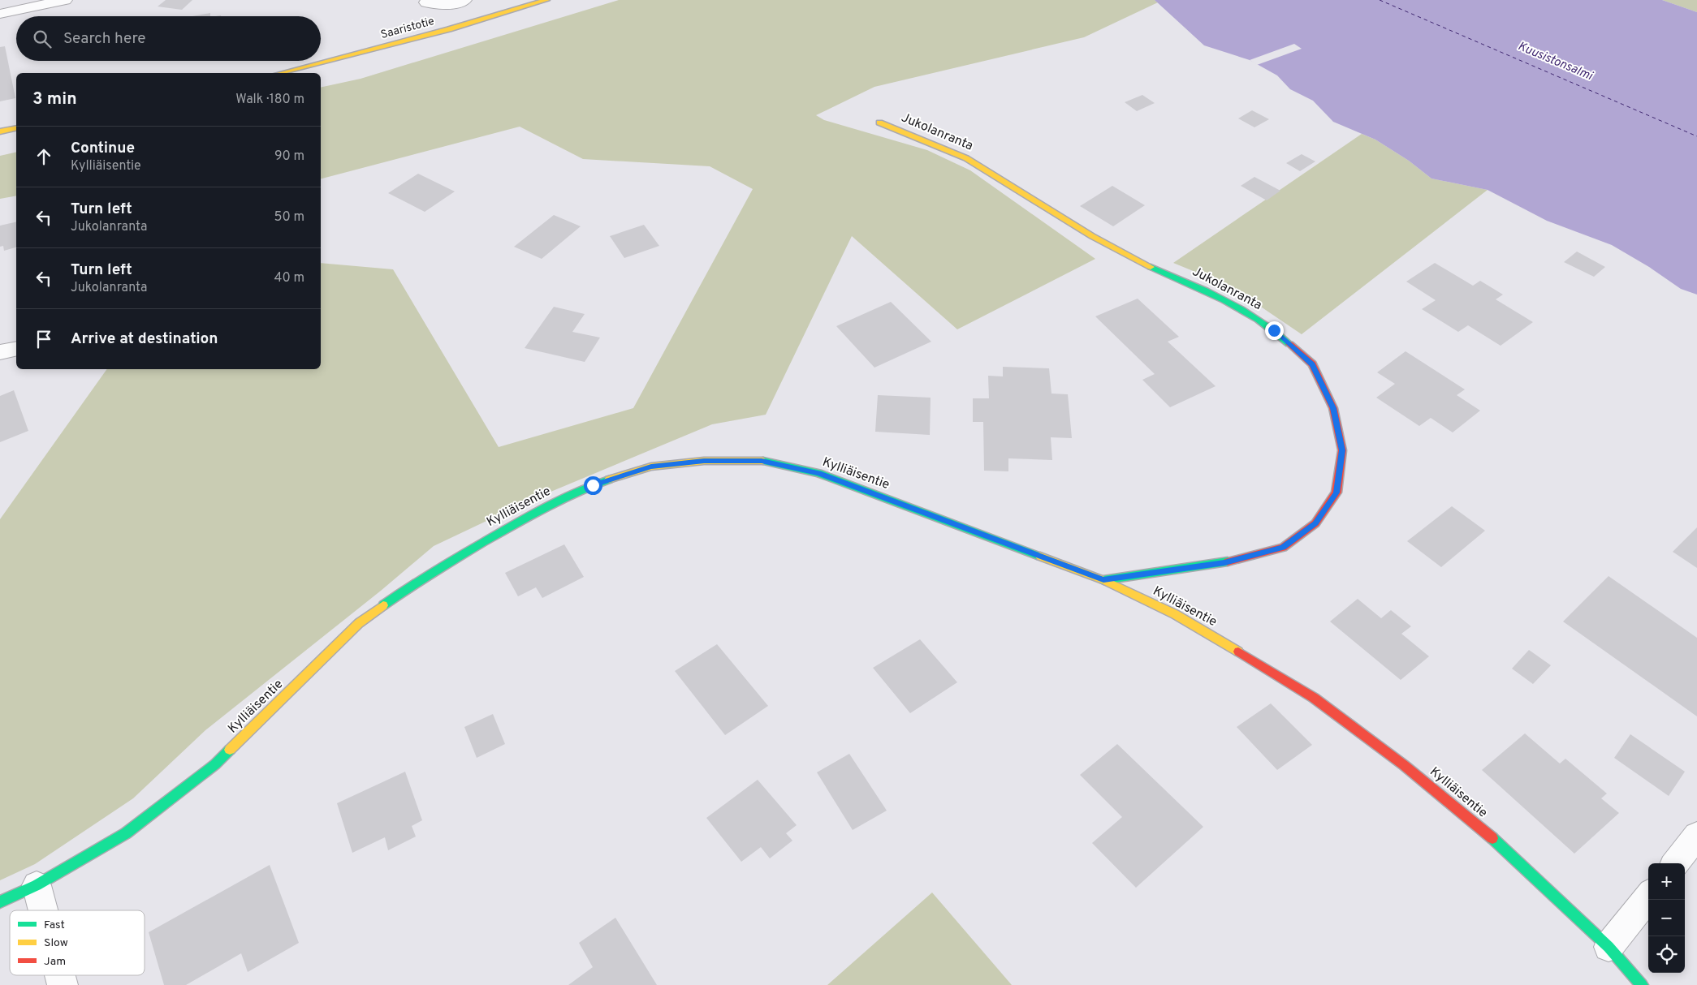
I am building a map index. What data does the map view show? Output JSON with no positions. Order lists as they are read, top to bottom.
{
  "streets": {
    "street": ["Saaristotie", "Jukolanranta", "Kylliäisentie"]
  },
  "crossings": [
    ["Jukolanranta", "Kylliäisentie"]
  ],
  "water": ["Kuusistonsalmi"],
  "legend": ["Fast", "Slow", "Jam"],
  "page": {
    "search": "Search here",
    "heading": ["3 min", "Walk · 180 m"],
    "list": [
      ["Continue", "Kylliäisentie", "90 m"],
      ["Turn left", "Jukolanranta", "50 m"],
      ["Turn left", "Jukolanranta", "40 m"],
      "Arrive at destination"
    ],
    "map_buttons": ["+", "−"]
  }
}
